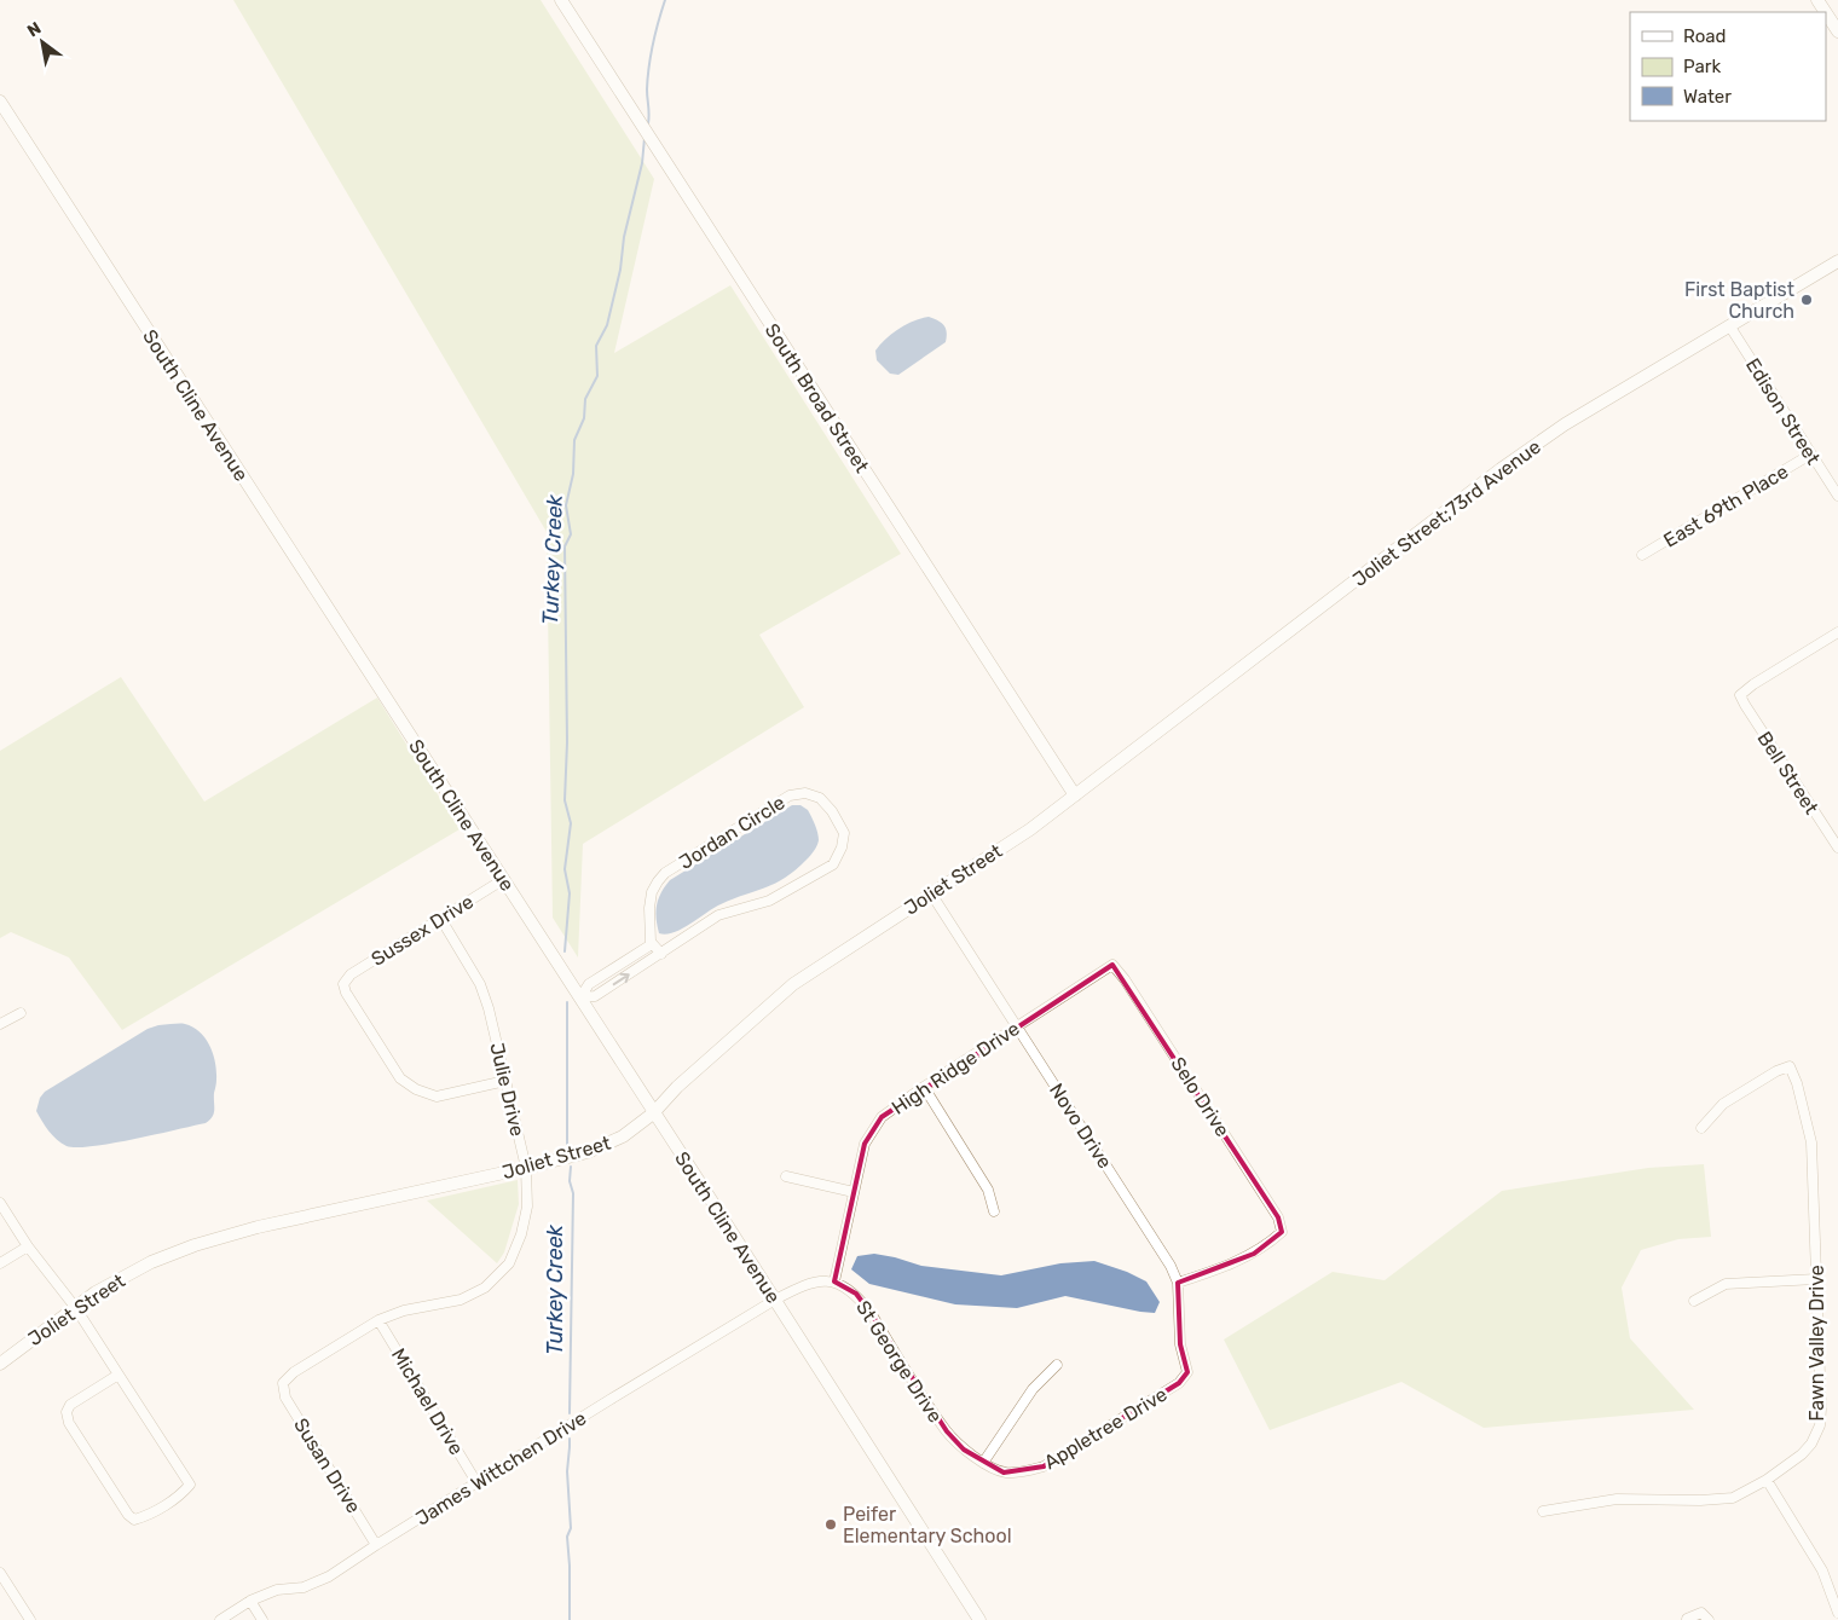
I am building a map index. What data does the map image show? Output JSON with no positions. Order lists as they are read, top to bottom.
{
  "streets": {
    "street": [
      "South Broad Street",
      "South Cline Avenue",
      "Edison Street",
      "East 69th Place",
      "Joliet Street;73rd Avenue",
      "Bell Street",
      "Jordan Circle",
      "Joliet Street",
      "Sussex Drive",
      "High Ridge Drive",
      "Julie Drive",
      "Selo Drive",
      "Novo Drive",
      "Fawn Valley Drive",
      "St George Drive",
      "Michael Drive",
      "Appletree Drive",
      "Susan Drive",
      "James Wittchen Drive"
    ]
  },
  "crossings": [
    ["South Broad Street", "Joliet Street;73rd Avenue"],
    ["South Broad Street", "Joliet Street"],
    ["South Cline Avenue", "Jordan Circle"],
    ["South Cline Avenue", "Joliet Street"],
    ["South Cline Avenue", "Sussex Drive"],
    ["South Cline Avenue", "James Wittchen Drive"],
    ["Edison Street", "East 69th Place"],
    ["Edison Street", "Joliet Street;73rd Avenue"],
    ["Joliet Street;73rd Avenue", "Joliet Street"],
    ["Joliet Street", "Julie Drive"],
    ["Joliet Street", "Novo Drive"],
    ["Sussex Drive", "Julie Drive"],
    ["High Ridge Drive", "Selo Drive"],
    ["High Ridge Drive", "Novo Drive"],
    ["High Ridge Drive", "St George Drive"],
    ["Julie Drive", "Michael Drive"],
    ["Julie Drive", "Susan Drive"],
    ["Selo Drive", "Novo Drive"],
    ["Novo Drive", "Appletree Drive"],
    ["St George Drive", "Appletree Drive"],
    ["Michael Drive", "James Wittchen Drive"],
    ["Susan Drive", "James Wittchen Drive"]
  ],
  "water": ["Turkey Creek"],
  "places": ["First Baptist Church", "Peifer Elementary School"],
  "legend": ["Road", "Park", "Water"],
  "north": "top left"
}
